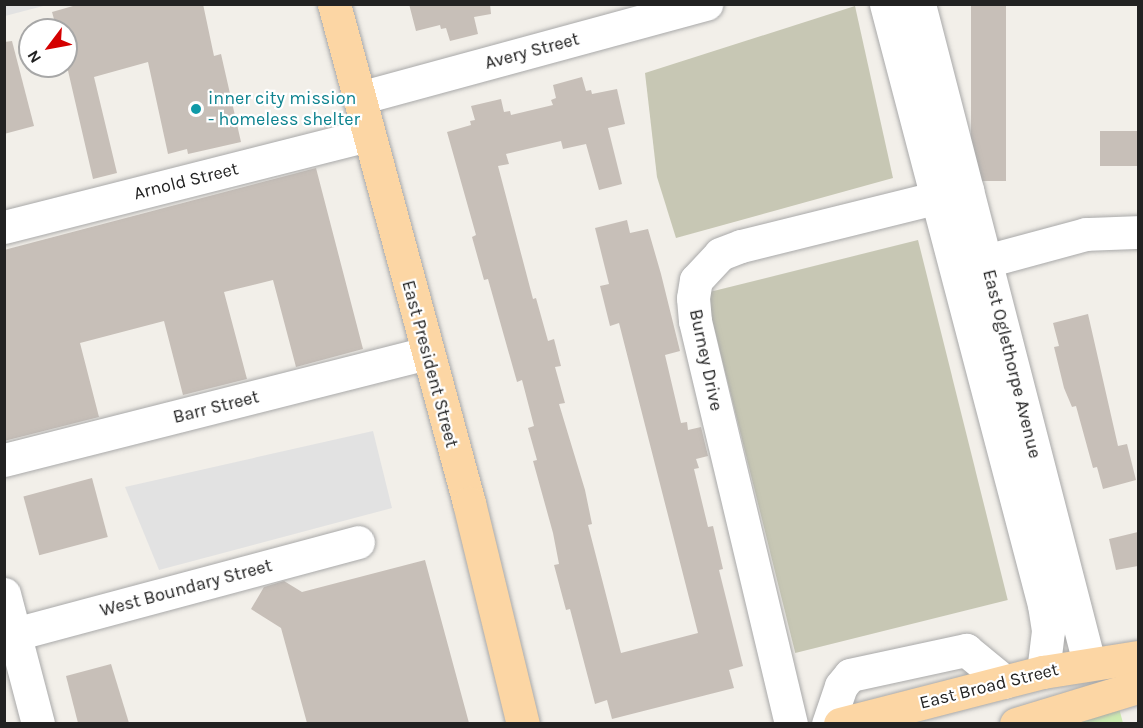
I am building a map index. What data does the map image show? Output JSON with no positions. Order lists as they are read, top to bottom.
{
  "streets": {
    "main road": ["East President Street", "East Oglethorpe Avenue", "East Broad Street"],
    "street": [
      "Avery Street",
      "Arnold Street",
      "Burney Drive",
      "Barr Street",
      "West Boundary Street"
    ]
  },
  "crossings": [
    ["Avery Street", "East President Street"],
    ["Arnold Street", "East President Street"],
    ["Burney Drive", "East Oglethorpe Avenue"],
    ["East President Street", "Barr Street"],
    ["East Oglethorpe Avenue", "East Broad Street"]
  ],
  "places": ["inner city mission - homeless shelter"],
  "north": "bottom left"
}
